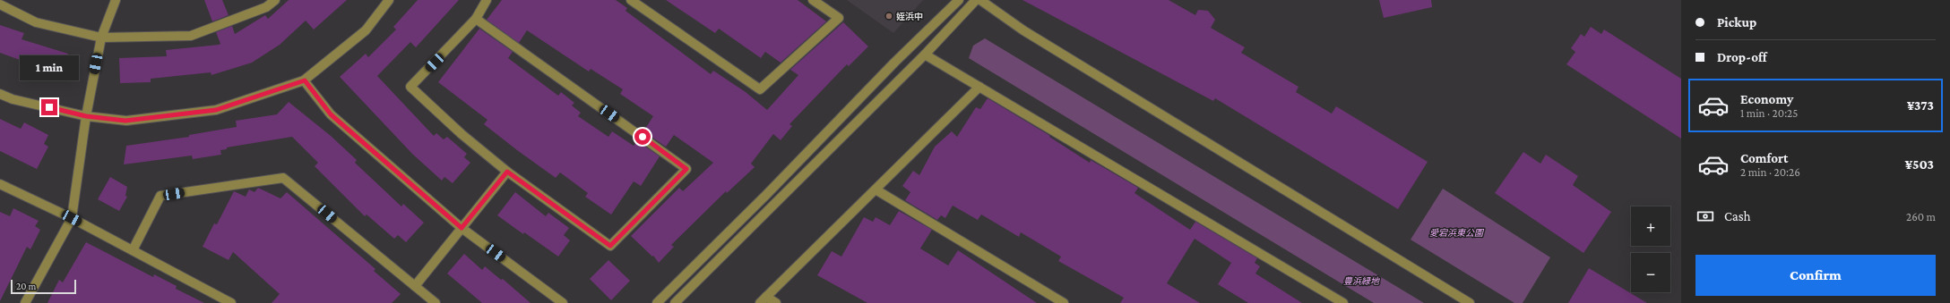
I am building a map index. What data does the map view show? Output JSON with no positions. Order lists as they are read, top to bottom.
{
  "parks": ["愛宕浜東公園", "豊浜緑地"],
  "places": ["姪浜中"],
  "scale_bar": "20 m",
  "page": {
    "banner": ["Pickup", "Drop-off"],
    "bubble": "1 min",
    "list": [
      {
        "name": "Economy",
        "note": "1 min · 20:25",
        "value": "¥373"
      },
      {
        "name": "Comfort",
        "note": "2 min · 20:26",
        "value": "¥503"
      }
    ],
    "pay": ["Cash", "260 m"],
    "map_buttons": ["+", "−"],
    "buttons": "Confirm",
    "scale": "20 m"
  }
}
